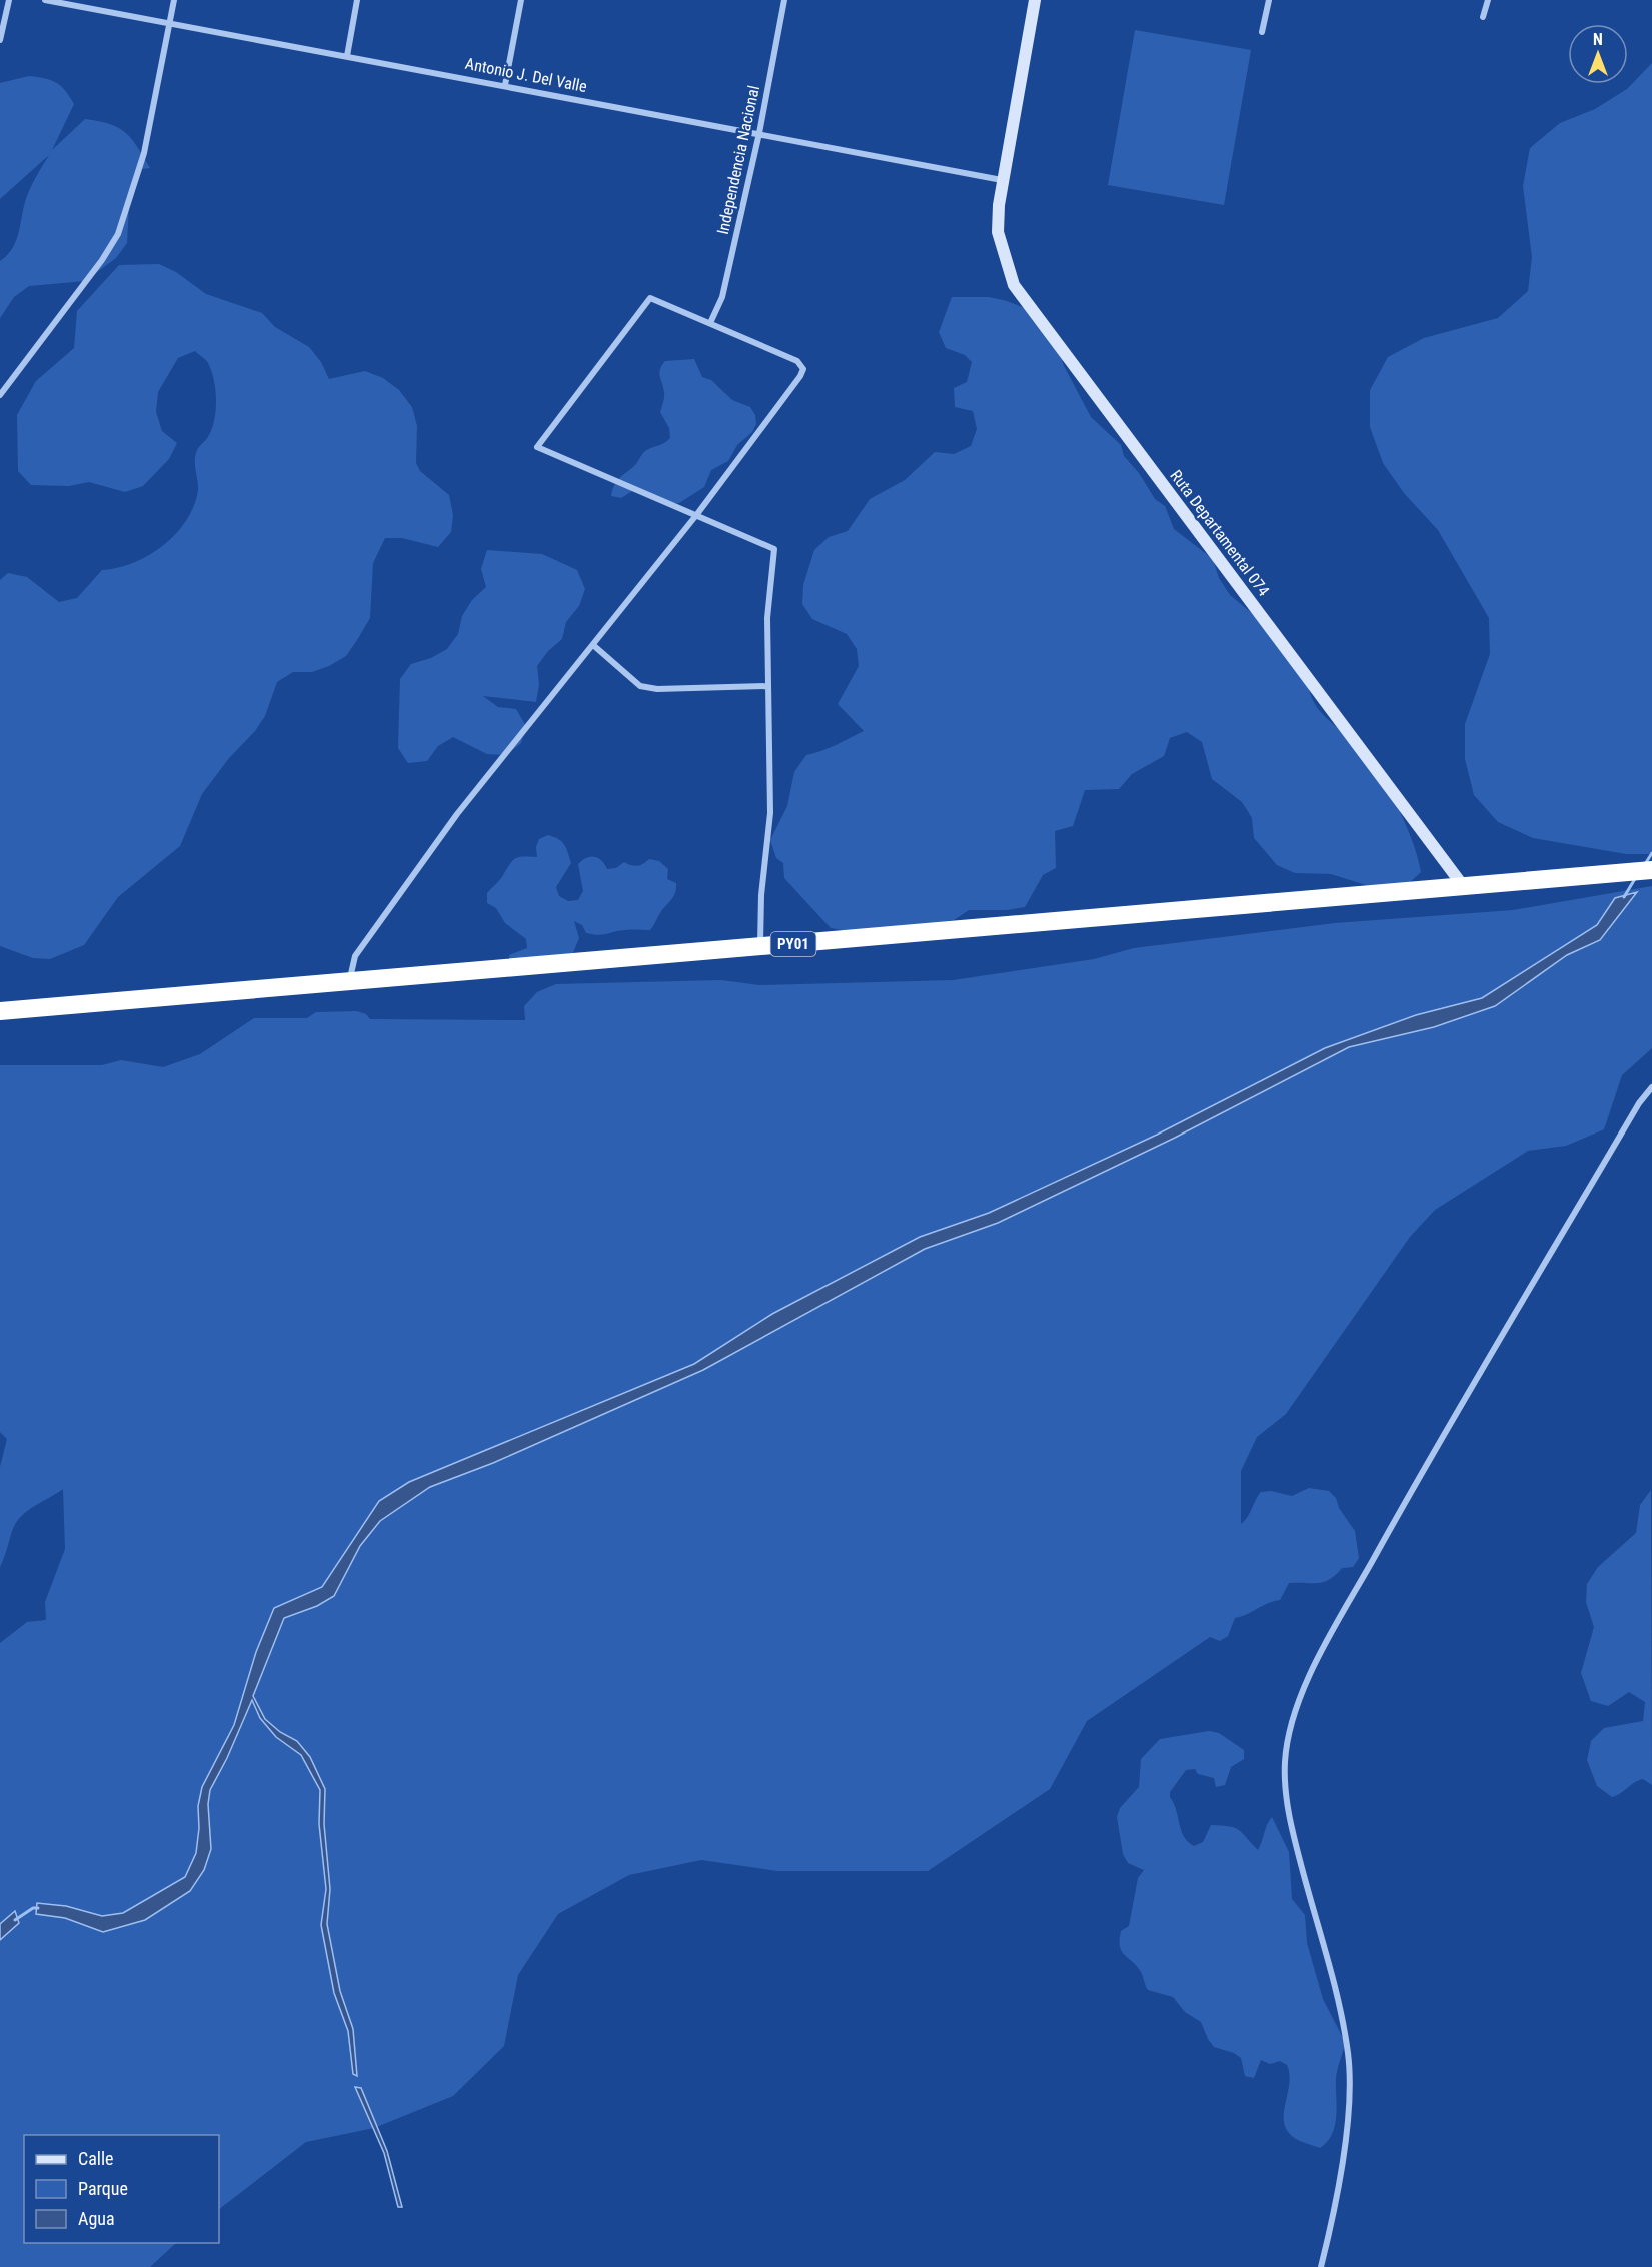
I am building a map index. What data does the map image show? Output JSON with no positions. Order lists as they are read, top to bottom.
{
  "streets": {
    "highway": ["PY01"],
    "street": ["Antonio J. Del Valle", "Independencia Nacional", "Ruta Departamental 074"]
  },
  "crossings": [
    ["Antonio J. Del Valle", "Independencia Nacional"],
    ["Antonio J. Del Valle", "Ruta Departamental 074"],
    ["Ruta Departamental 074", "PY01"]
  ],
  "legend": ["Calle", "Parque", "Agua"],
  "north": "top"
}
